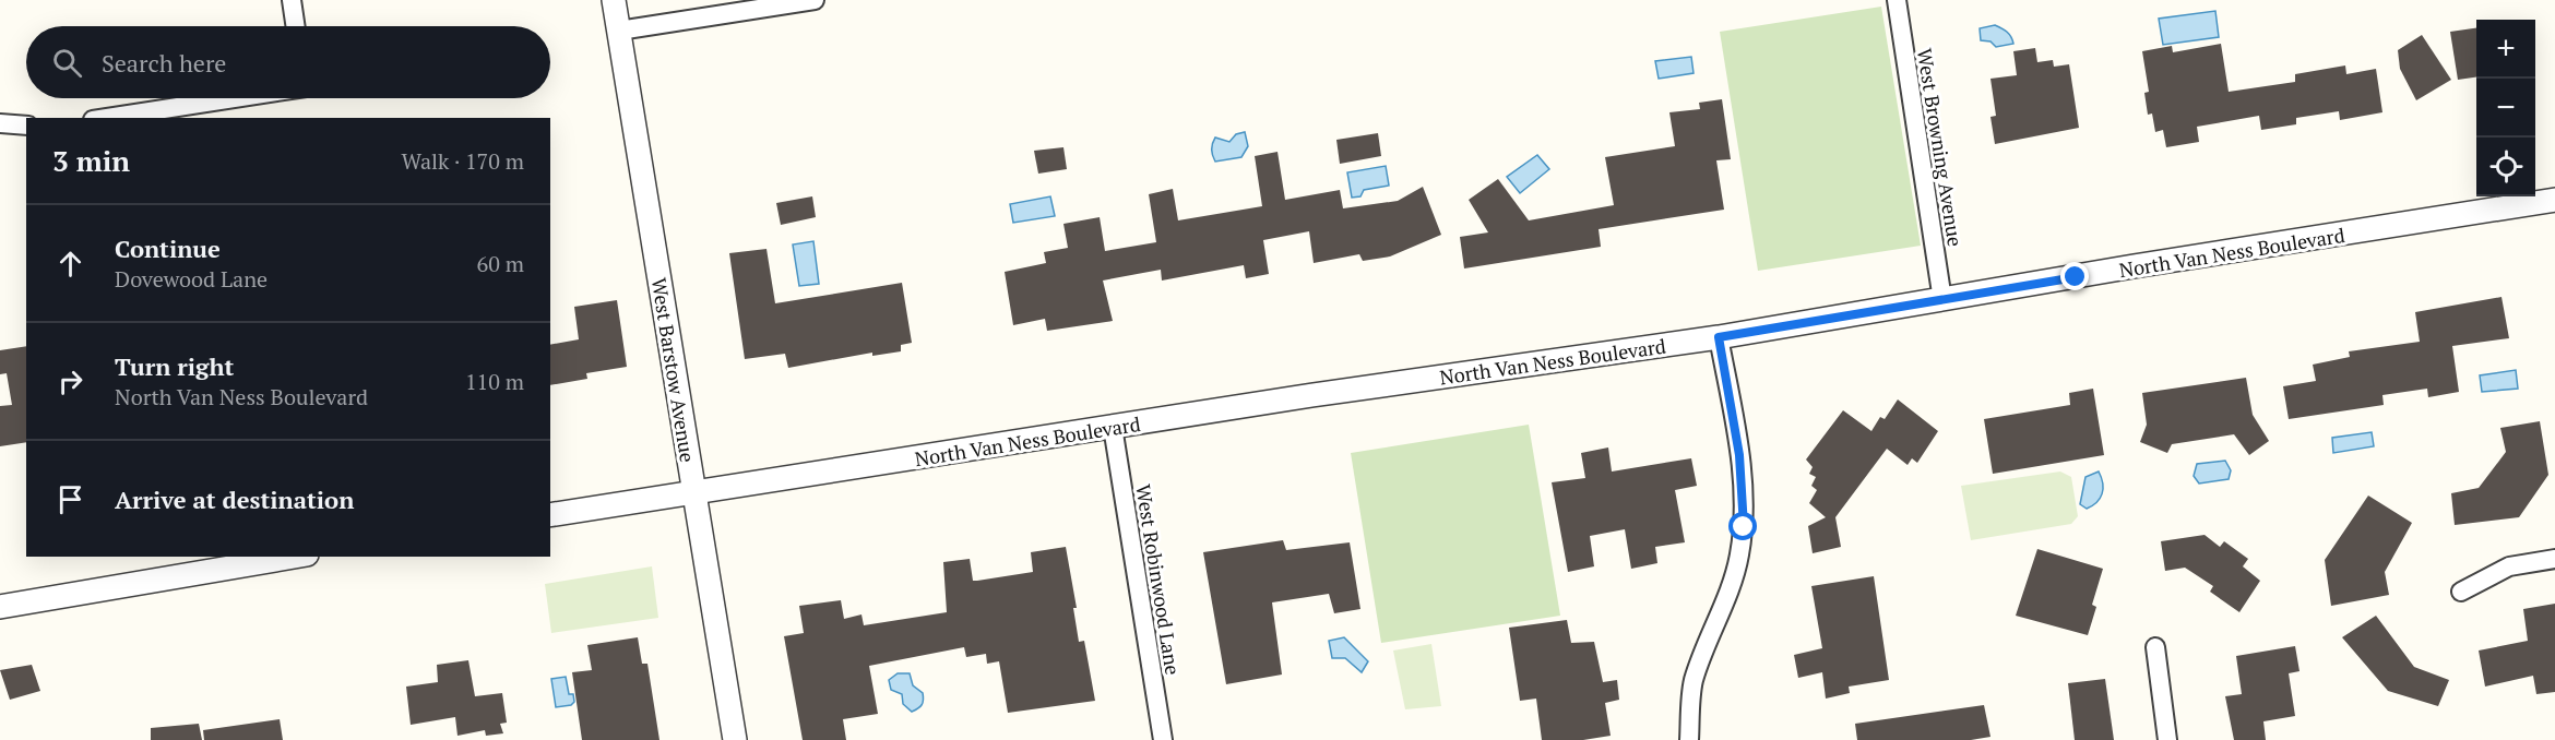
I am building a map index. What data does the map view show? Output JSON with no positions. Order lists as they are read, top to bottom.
{
  "streets": {
    "street": [
      "West Browning Avenue",
      "North Van Ness Boulevard",
      "West Barstow Avenue",
      "West Robinwood Lane"
    ]
  },
  "crossings": [
    ["West Browning Avenue", "North Van Ness Boulevard"],
    ["North Van Ness Boulevard", "West Barstow Avenue"],
    ["North Van Ness Boulevard", "West Robinwood Lane"]
  ],
  "page": {
    "map_buttons": ["+", "−"],
    "search": "Search here",
    "heading": ["3 min", "Walk · 170 m"],
    "list": [
      ["Continue", "Dovewood Lane", "60 m"],
      ["Turn right", "North Van Ness Boulevard", "110 m"],
      "Arrive at destination"
    ]
  }
}
